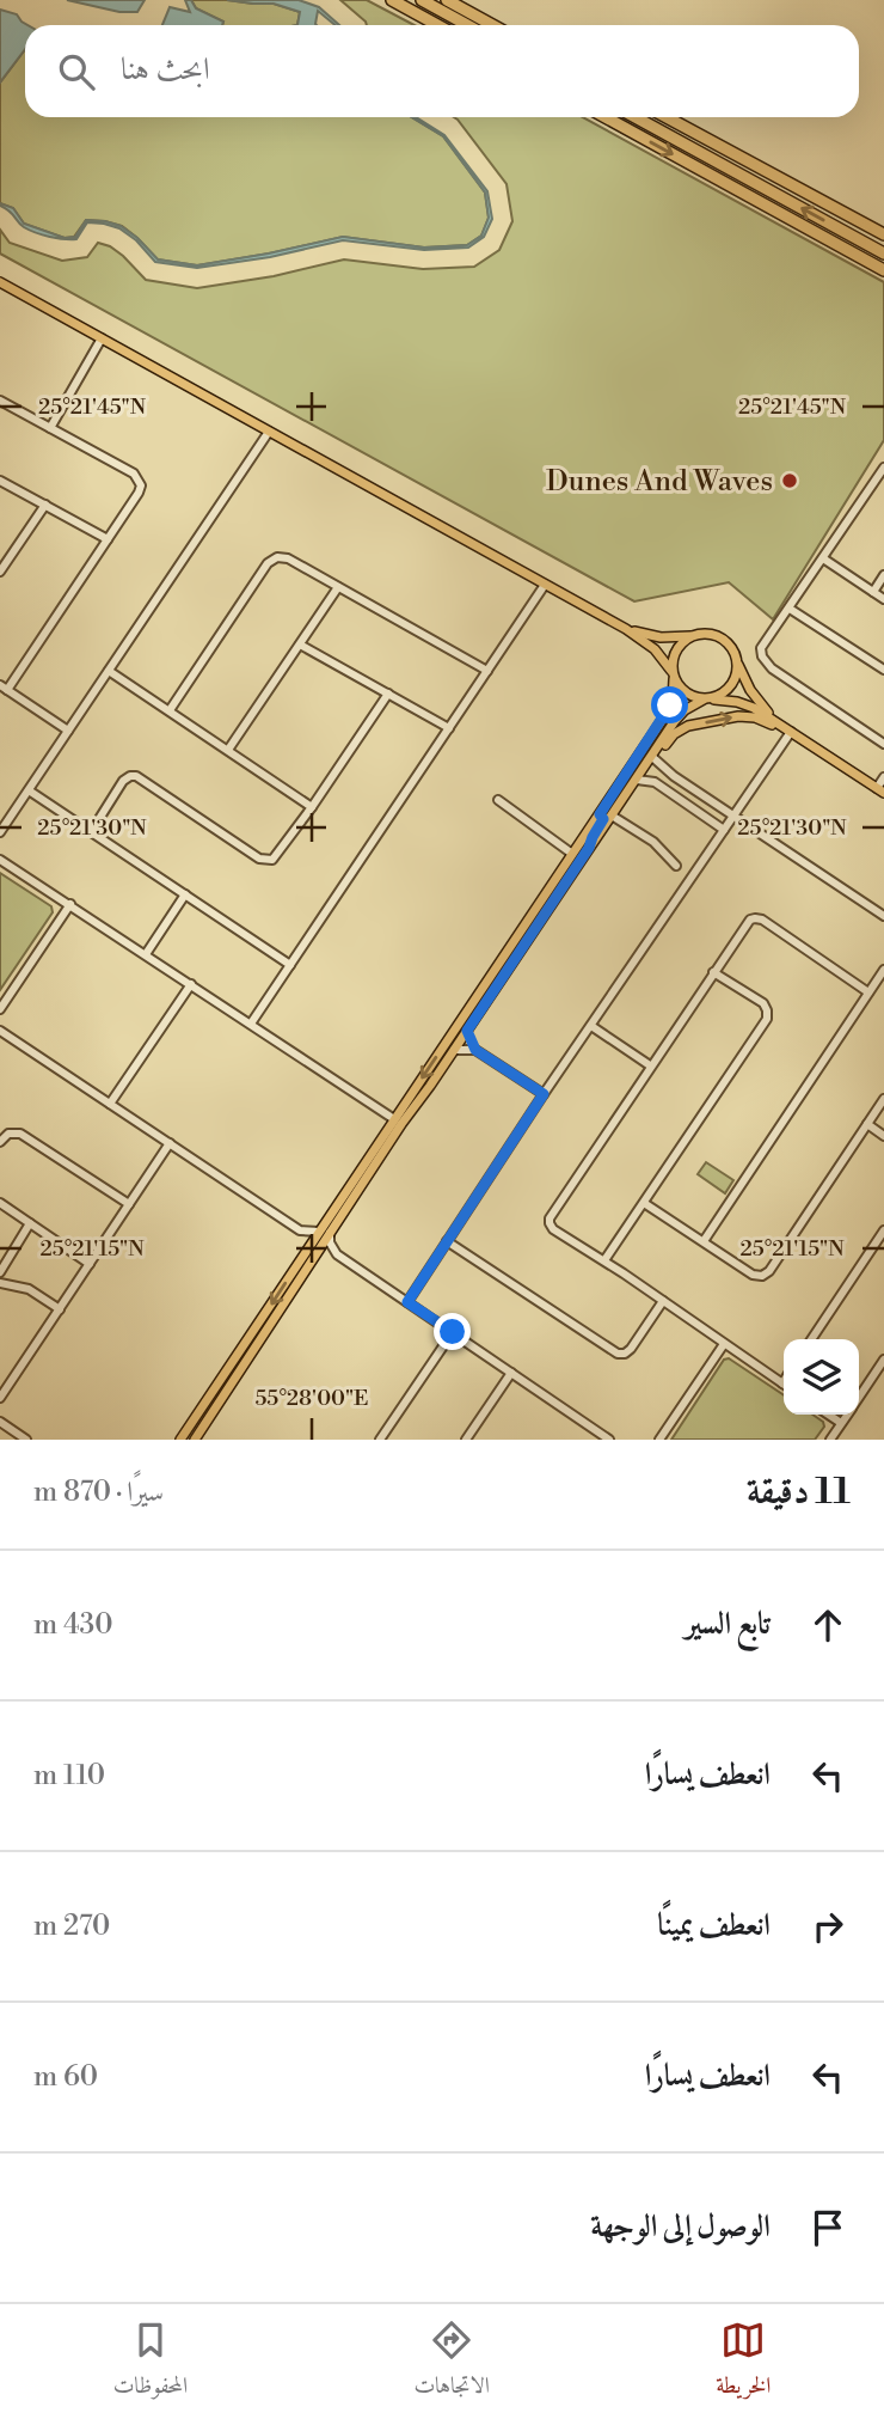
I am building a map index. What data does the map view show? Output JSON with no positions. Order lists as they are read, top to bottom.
{
  "places": ["Dunes And Waves"],
  "page": {
    "search": "ابحث هنا",
    "heading": ["11 دقيقة", "سيرًا · 870 m"],
    "list": [
      ["تابع السير", "430 m"],
      ["انعطف يسارًا", "110 m"],
      ["انعطف يمينًا", "270 m"],
      ["انعطف يسارًا", "60 m"],
      "الوصول إلى الوجهة"
    ],
    "nav": ["الخريطة", "الاتجاهات", "المحفوظات"]
  },
  "coordinates": [
    "25°21'45\"N",
    "25°21'30\"N",
    "25°21'15\"N",
    "55°28'00\"E"
  ]
}
